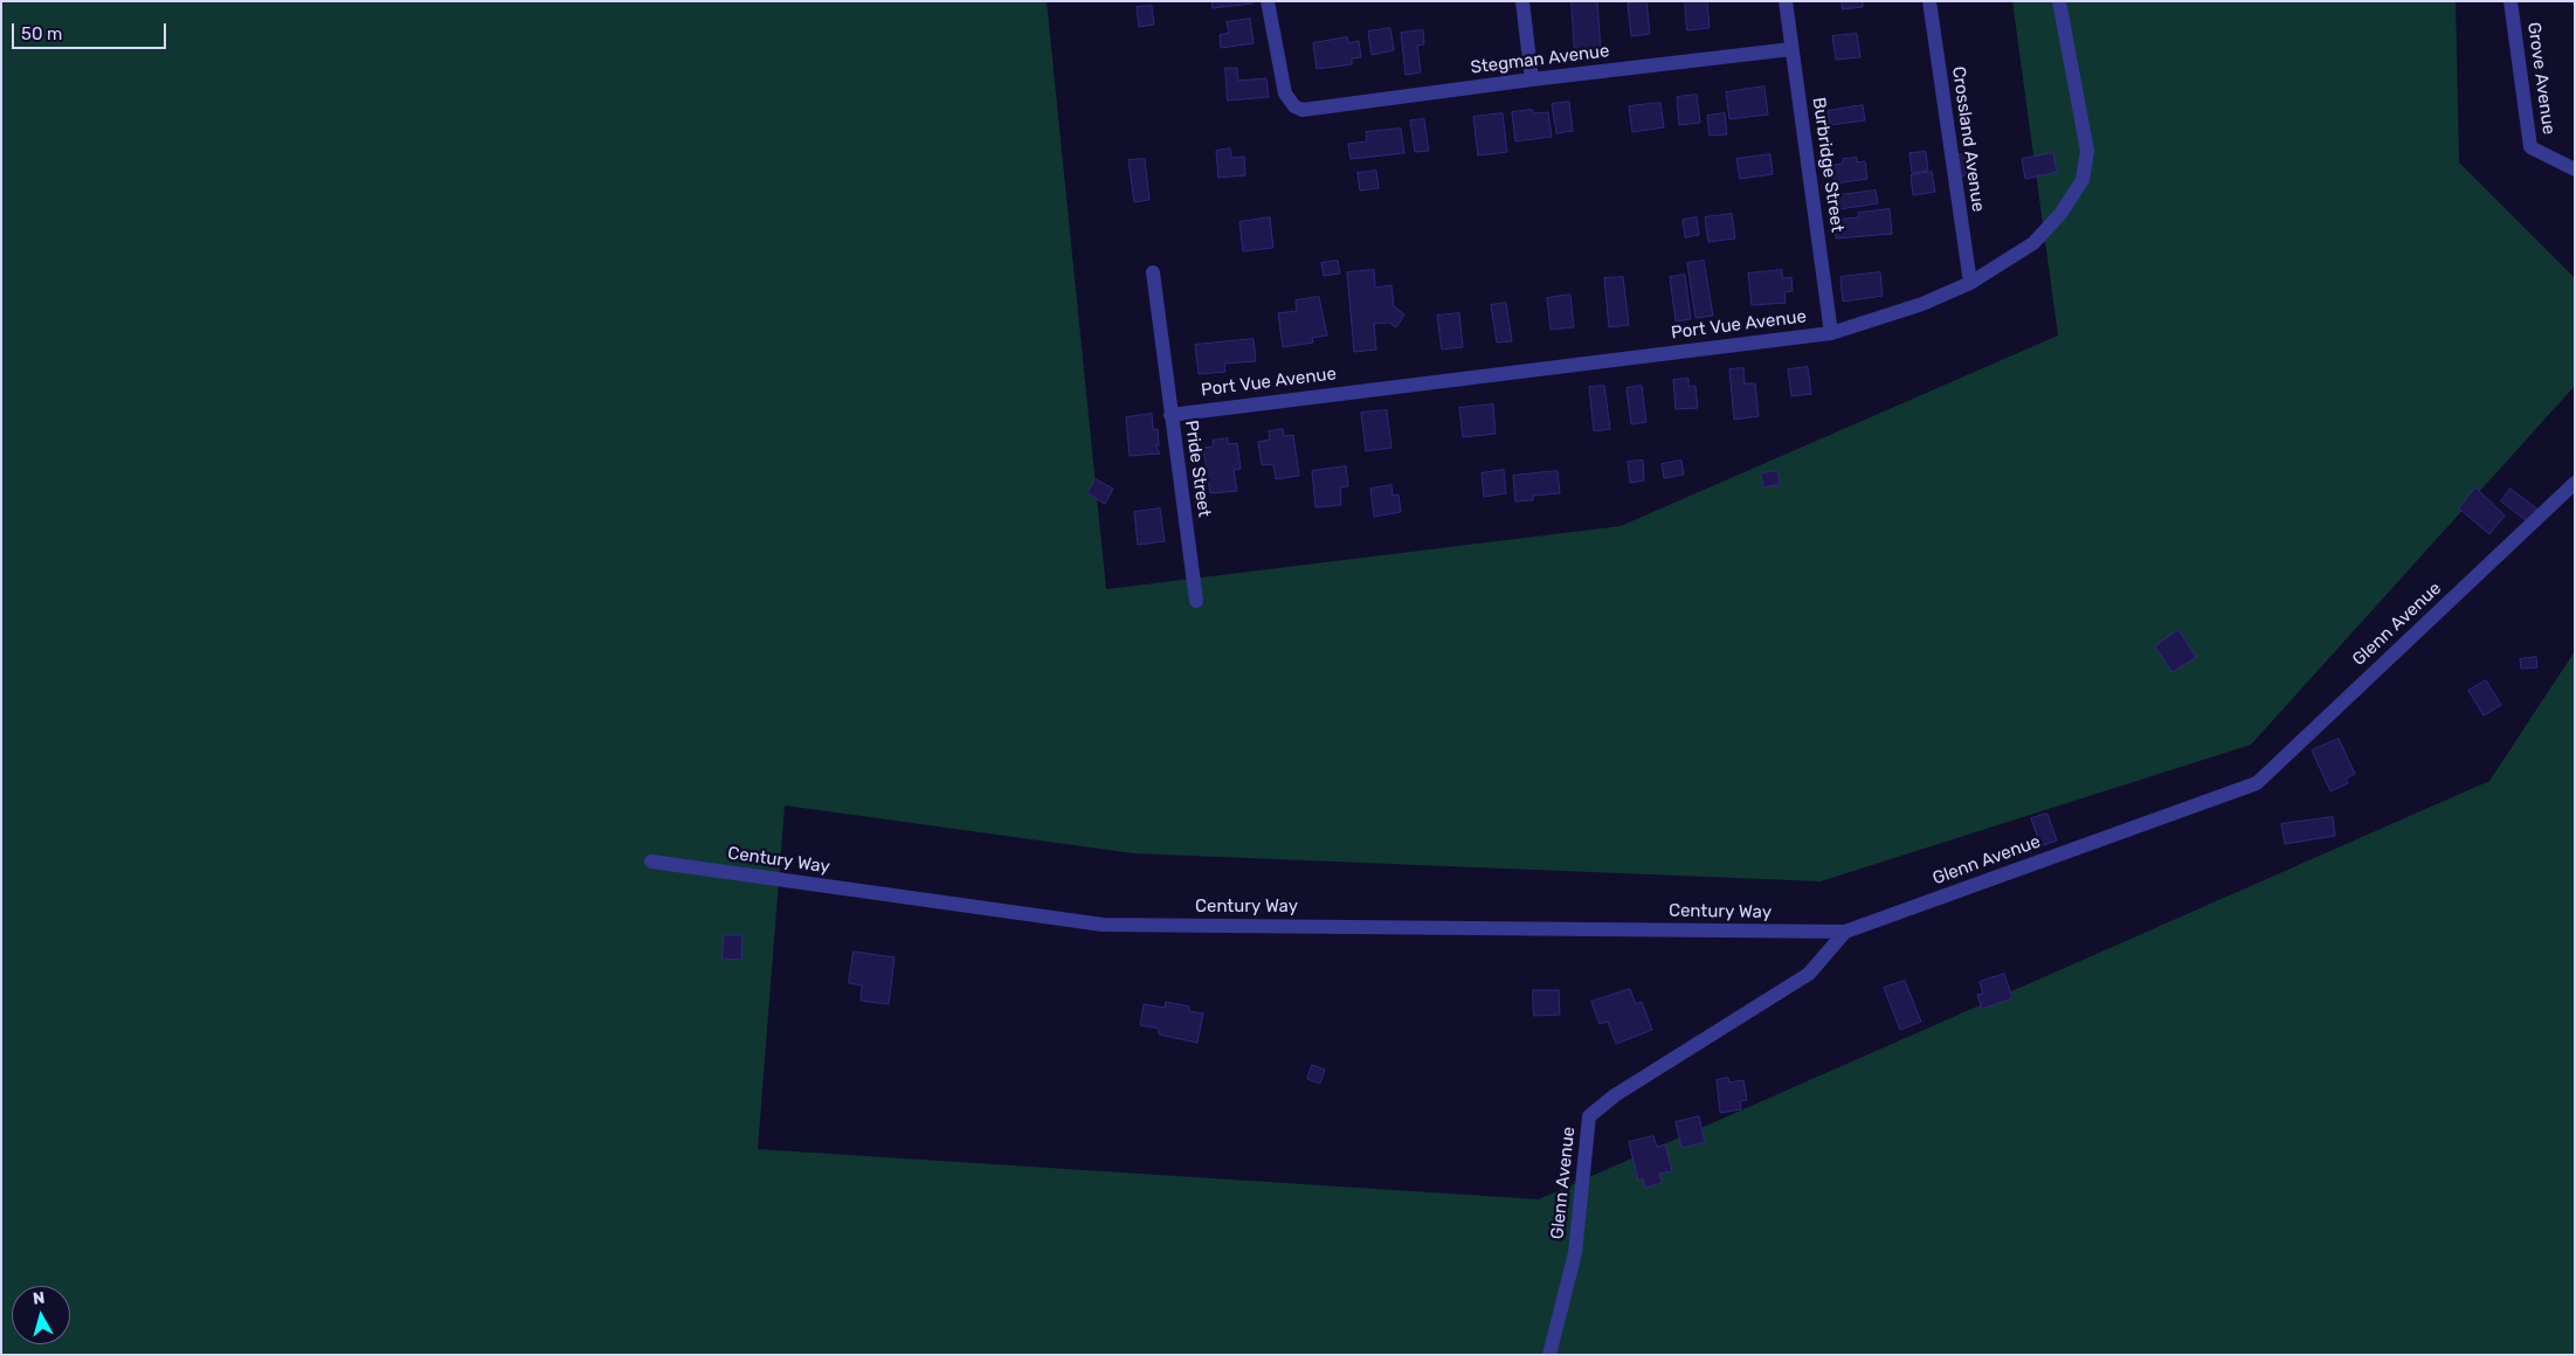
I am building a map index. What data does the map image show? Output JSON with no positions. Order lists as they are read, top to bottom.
{
  "streets": {
    "street": [
      "Stegman Avenue",
      "Grove Avenue",
      "Crossland Avenue",
      "Burbridge Street",
      "Port Vue Avenue",
      "Pride Street",
      "Glenn Avenue",
      "Century Way"
    ]
  },
  "crossings": [
    ["Stegman Avenue", "Burbridge Street"],
    ["Crossland Avenue", "Port Vue Avenue"],
    ["Burbridge Street", "Port Vue Avenue"],
    ["Port Vue Avenue", "Pride Street"],
    ["Glenn Avenue", "Century Way"]
  ],
  "scale_bar": "50 m",
  "north": "top"
}
